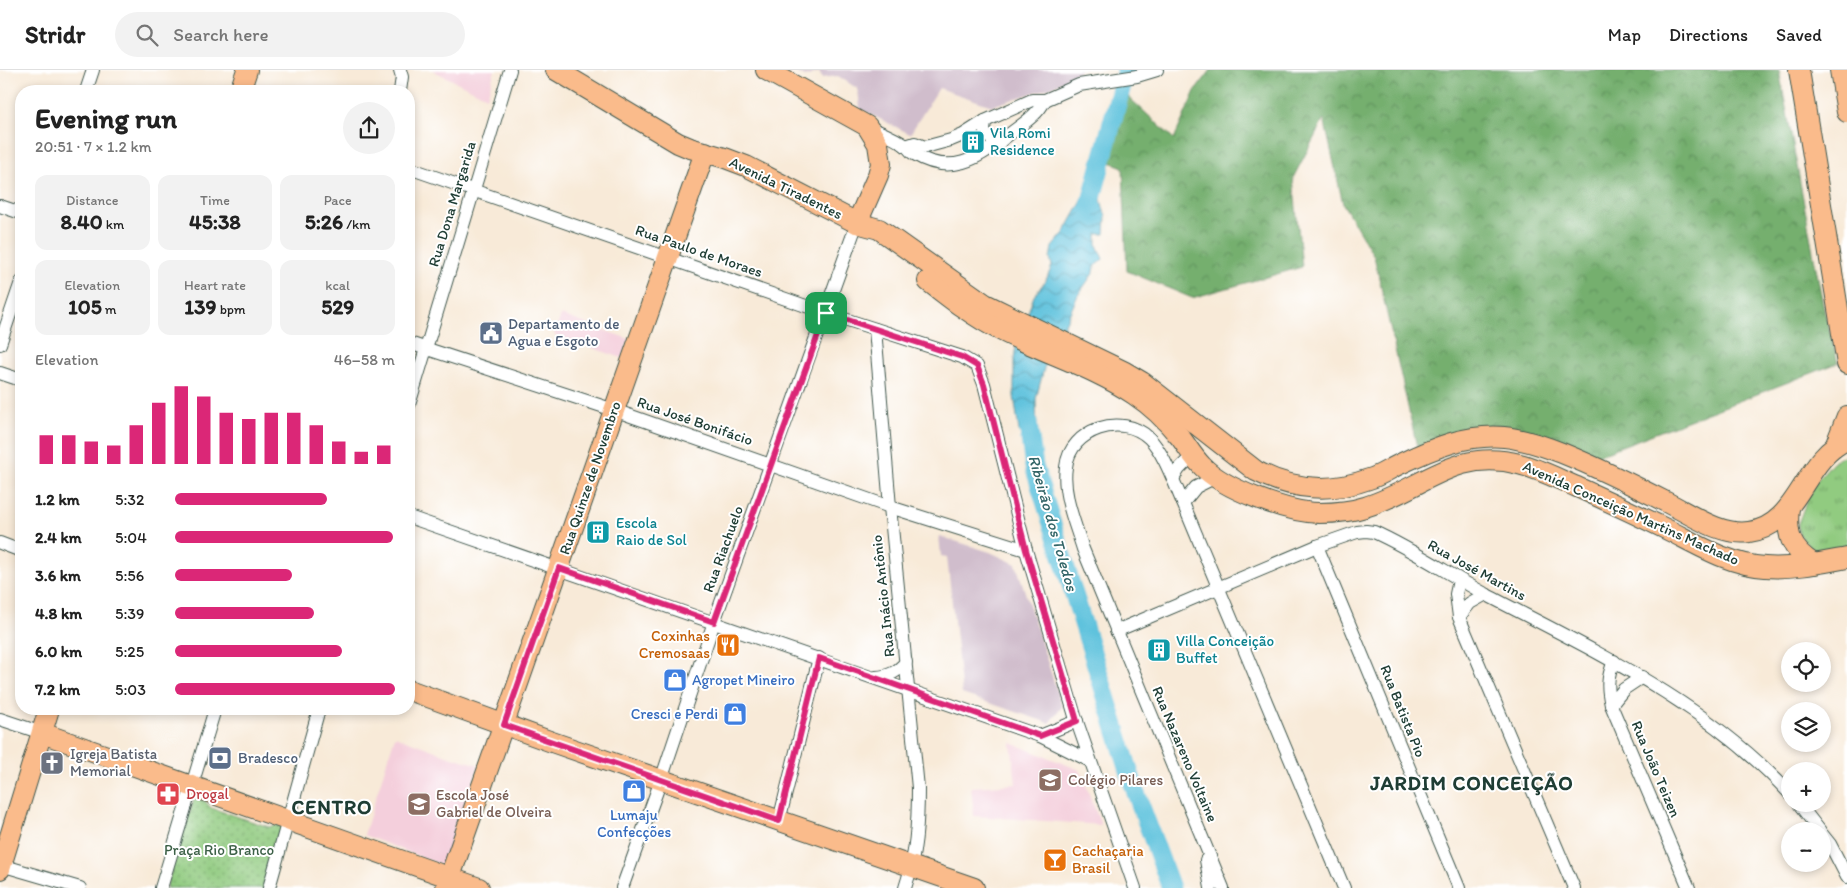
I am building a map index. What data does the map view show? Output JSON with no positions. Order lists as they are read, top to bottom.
{
  "streets": {
    "main road": ["Avenida Tiradentes", "Rua Quinze de Novembro", "Avenida Conceição Martins Machado"],
    "street": [
      "Rua Dona Margarida",
      "Rua Paulo de Moraes",
      "Rua José Bonifácio",
      "Rua Riachuelo",
      "Rua José Martins",
      "Rua Inácio Antônio",
      "Rua Batista Pio",
      "Rua Nazareno Voltaine",
      "Rua João Teizen"
    ]
  },
  "crossings": [
    ["Avenida Tiradentes", "Rua Quinze de Novembro"],
    ["Avenida Tiradentes", "Avenida Conceição Martins Machado"],
    ["Avenida Tiradentes", "Rua Riachuelo"],
    ["Rua Dona Margarida", "Rua Paulo de Moraes"],
    ["Rua Dona Margarida", "Rua José Bonifácio"],
    ["Rua Paulo de Moraes", "Rua José Bonifácio"],
    ["Rua Paulo de Moraes", "Rua Quinze de Novembro"],
    ["Rua Paulo de Moraes", "Rua Riachuelo"],
    ["Rua Paulo de Moraes", "Rua Inácio Antônio"],
    ["Rua José Bonifácio", "Rua Quinze de Novembro"],
    ["Rua José Bonifácio", "Rua Riachuelo"],
    ["Rua José Bonifácio", "Rua Inácio Antônio"],
    ["Rua José Martins", "Rua Batista Pio"],
    ["Rua José Martins", "Rua Nazareno Voltaine"],
    ["Rua José Martins", "Rua João Teizen"]
  ],
  "districts": ["JARDIM CONCEIÇÃO", "CENTRO"],
  "water": ["Ribeirão dos Toledos"],
  "parks": ["Praça Rio Branco"],
  "places": {
    "building": ["Vila Romi Residence", "Escola Raio de Sol", "Villa Conceição Buffet"],
    "public building": ["Departamento de Agua e Esgoto"],
    "restaurant": ["Coxinhas Cremosaas"],
    "shop": ["Agropet Mineiro", "Cresci e Perdi", "Lumaju Confecções"],
    "bank": ["Bradesco"],
    "church": ["Igreja Batista Memorial"],
    "school or university": ["Colégio Pilares", "Escola José Gabriel de Olveira"],
    "pharmacy": ["Drogal"],
    "bar": ["Cachaçaria Brasil"]
  },
  "page": {
    "header": "Stridr",
    "search": "Search here",
    "nav": ["Map", "Directions", "Saved"],
    "heading": ["Evening run", "20:51 · 7 × 1.2 km"],
    "stats": [
      ["Distance", "8.40 km"],
      ["Time", "45:38"],
      ["Pace", "5:26 /km"],
      ["Elevation", "105 m"],
      ["Heart rate", "139 bpm"],
      ["kcal", "529"]
    ],
    "chart": ["Elevation", "46–58 m"],
    "list": [
      {
        "name": "1.2 km",
        "note": "5:32"
      },
      {
        "name": "2.4 km",
        "note": "5:04"
      },
      {
        "name": "3.6 km",
        "note": "5:56"
      },
      {
        "name": "4.8 km",
        "note": "5:39"
      },
      {
        "name": "6.0 km",
        "note": "5:25"
      },
      {
        "name": "7.2 km",
        "note": "5:03"
      }
    ],
    "map_buttons": ["+", "−"]
  }
}
